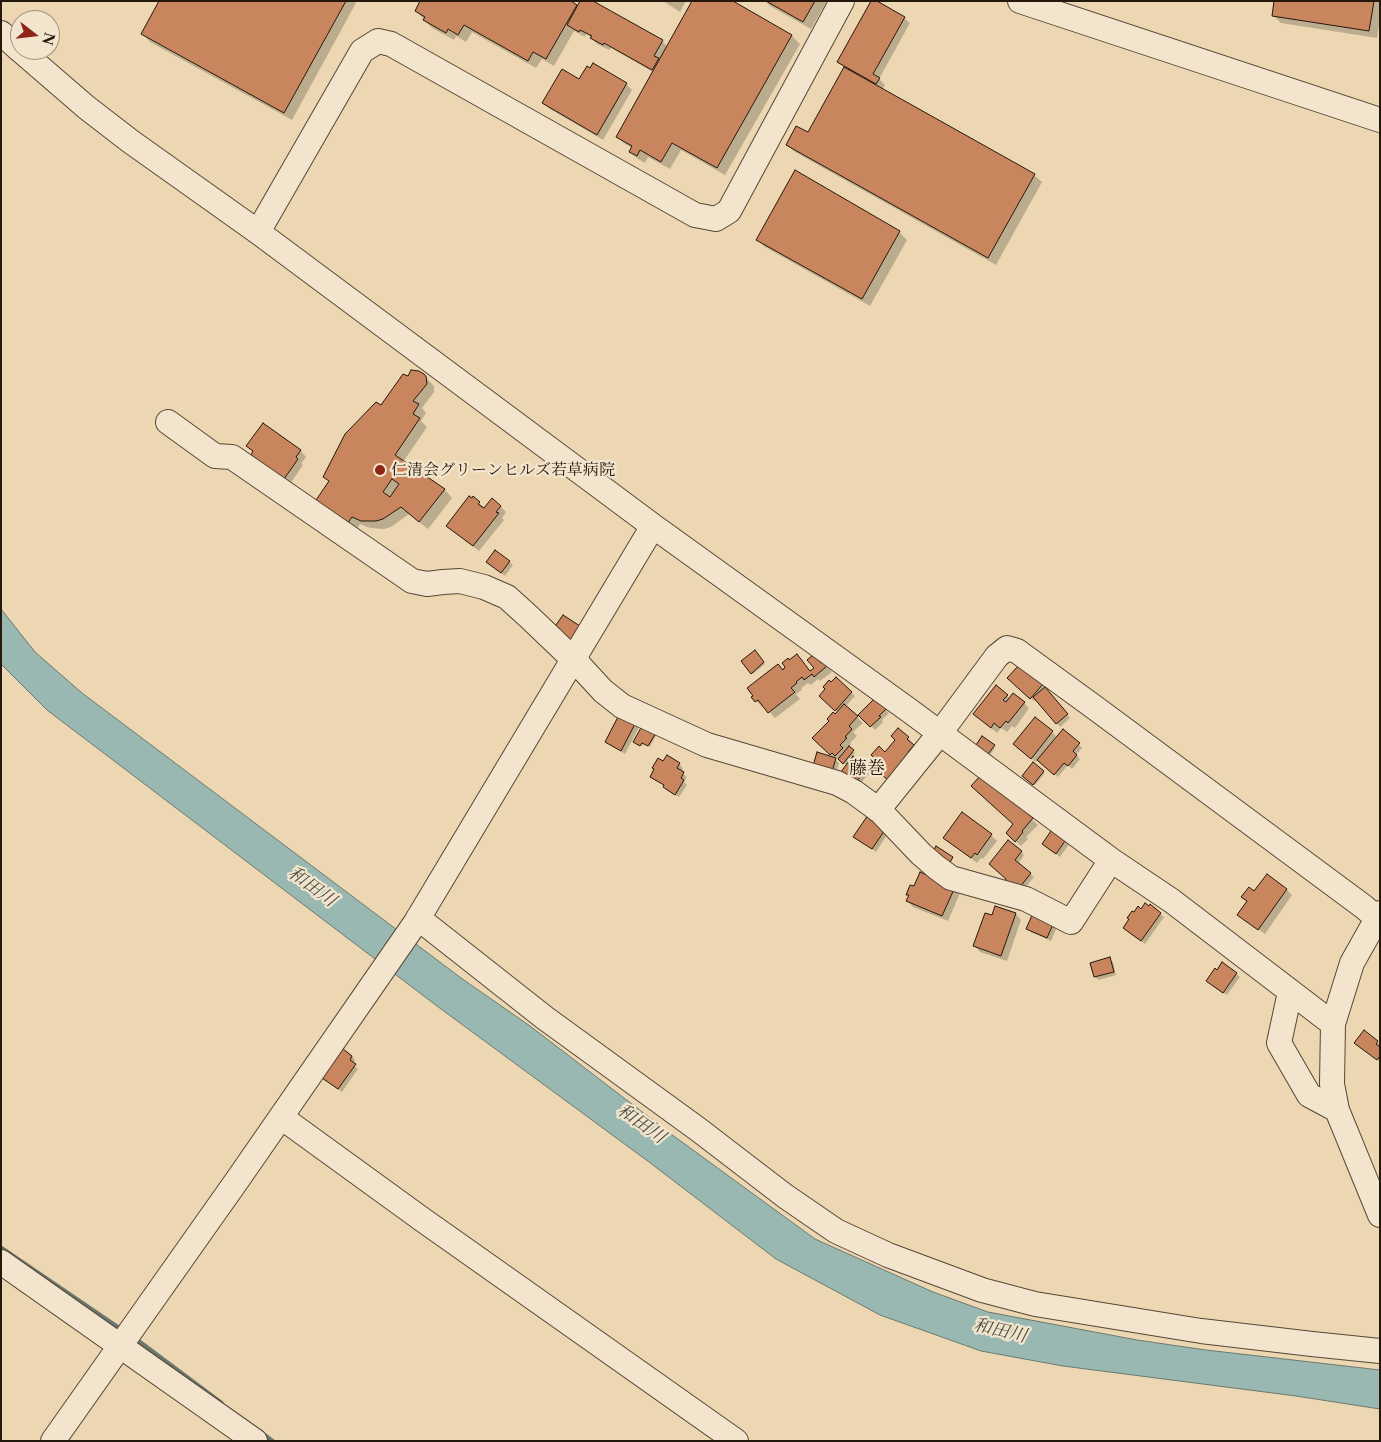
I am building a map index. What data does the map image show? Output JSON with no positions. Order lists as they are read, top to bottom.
{
  "districts": ["藤巻"],
  "water": ["和田川"],
  "places": ["仁清会グリーンヒルズ若草病院"],
  "north": "right"
}
